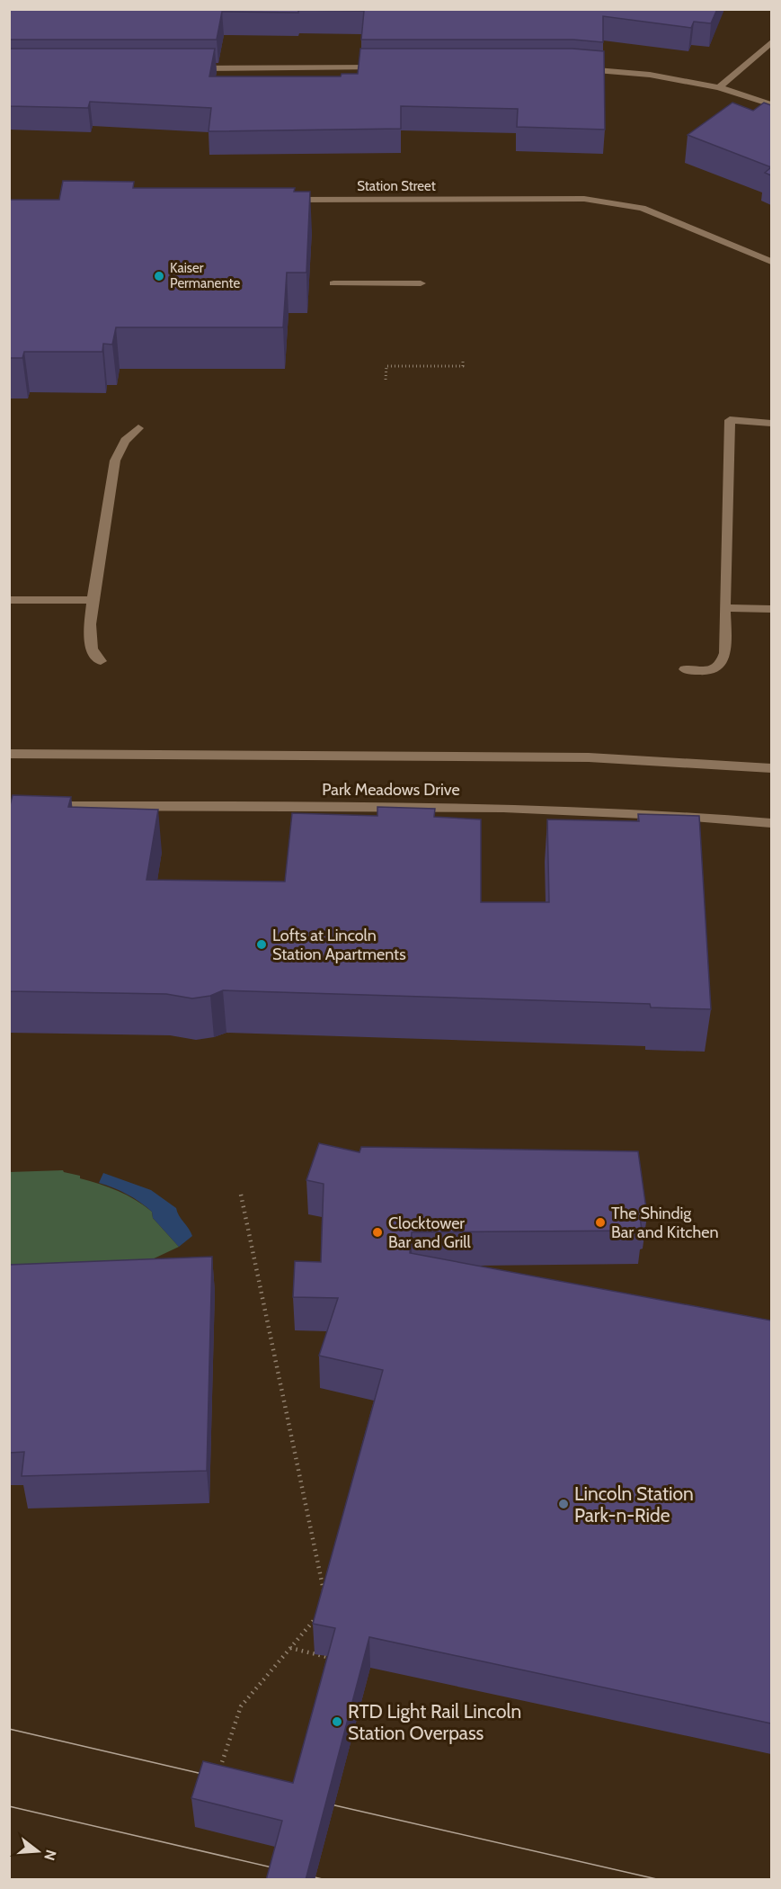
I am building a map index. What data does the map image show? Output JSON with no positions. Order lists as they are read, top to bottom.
{
  "streets": {
    "main road": ["Station Street", "Park Meadows Drive"]
  },
  "places": [
    "Kaiser Permanente",
    "Lofts at Lincoln Station Apartments",
    "The Shindig Bar and Kitchen",
    "Clocktower Bar and Grill",
    "Lincoln Station Park-n-Ride",
    "RTD Light Rail Lincoln Station Overpass"
  ],
  "north": "right"
}
